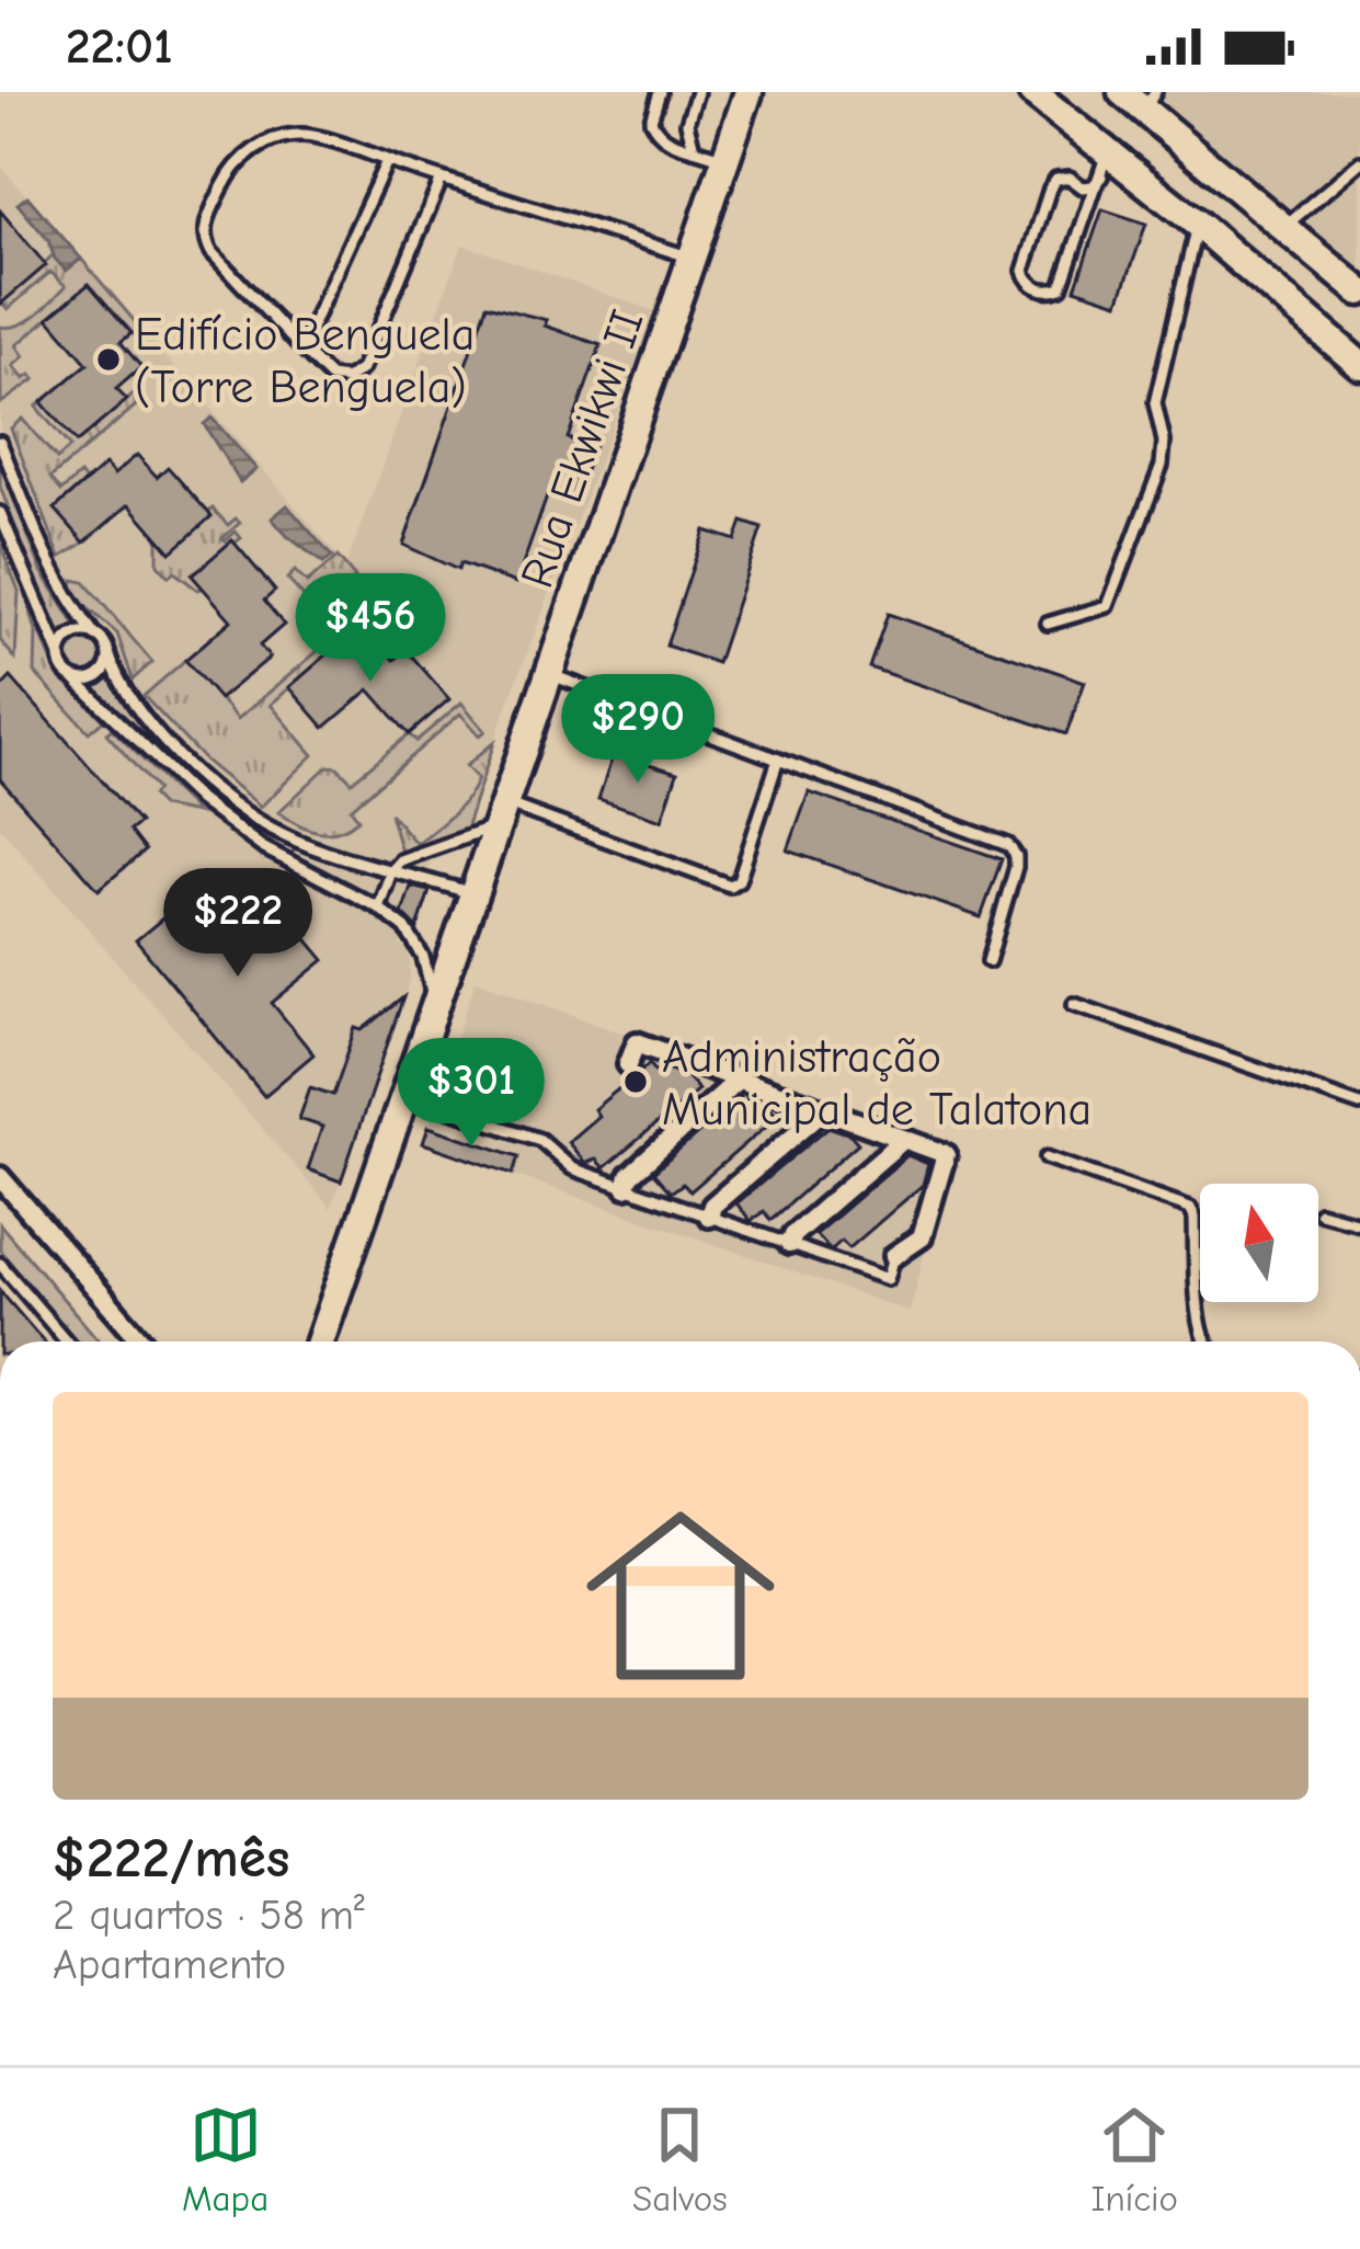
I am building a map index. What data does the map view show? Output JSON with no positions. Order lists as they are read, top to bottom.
{
  "streets": {
    "street": ["Rua Ekwikwi II"]
  },
  "places": ["Edifício Benguela (Torre Benguela)", "Administração Municipal de Talatona"],
  "north": "top",
  "page": {
    "status": "22:01",
    "price": [
      "$456",
      "$290",
      "$222",
      "$301"
    ],
    "list": [
      {
        "name": "$222/mês",
        "note": "2 quartos · 58 m² · Apartamento"
      }
    ],
    "tabs": ["Mapa", "Salvos", "Início"]
  }
}
